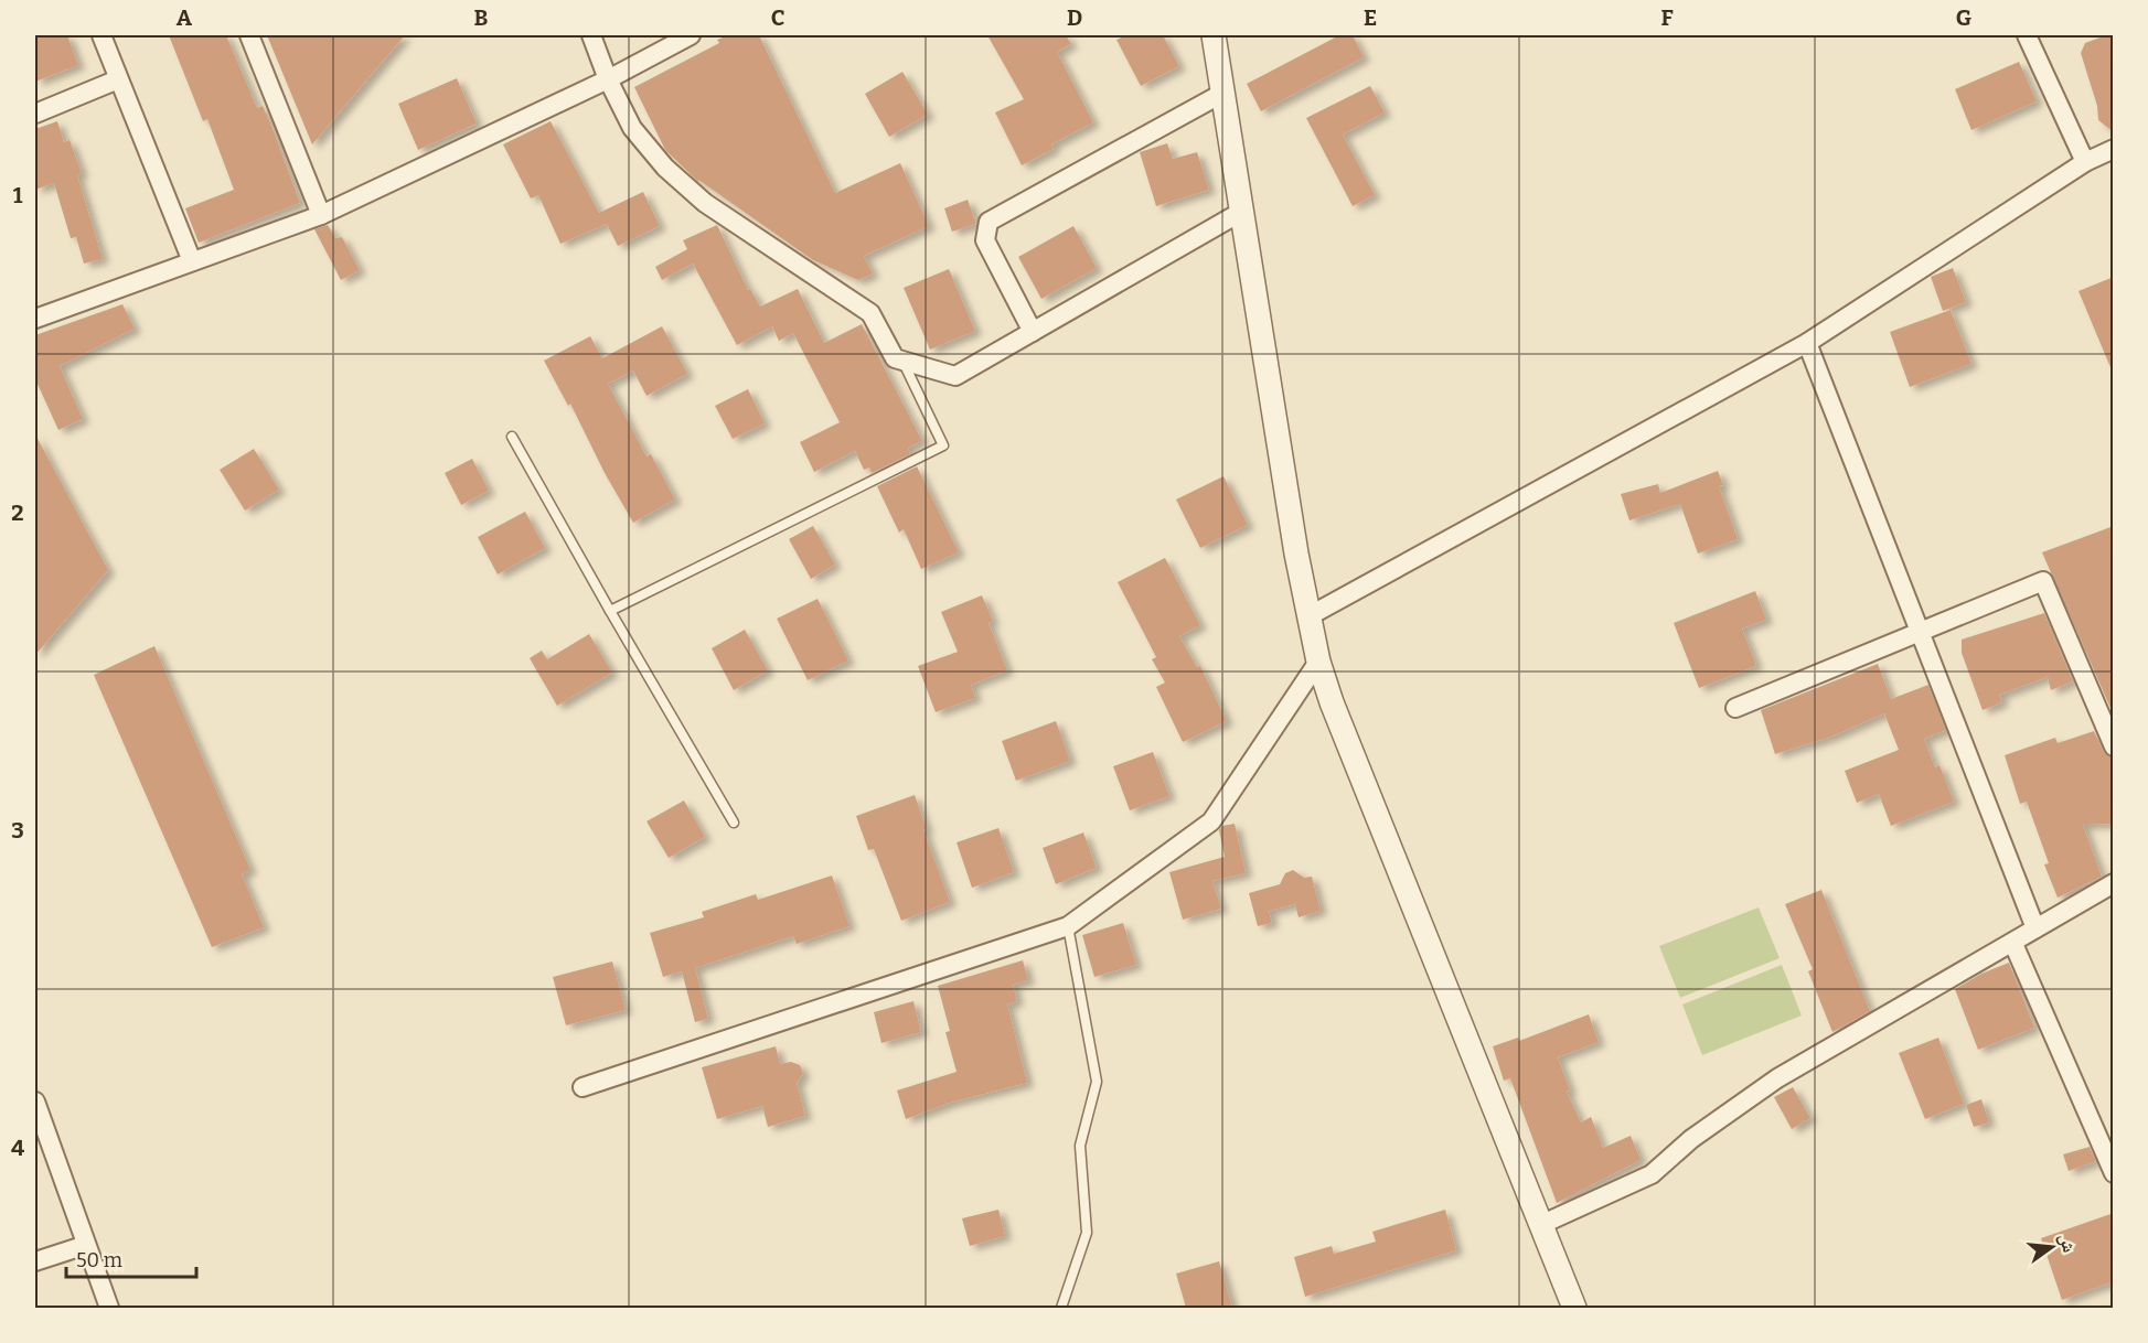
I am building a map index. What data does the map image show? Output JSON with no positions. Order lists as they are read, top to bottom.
{
  "scale_bar": "50 m",
  "north": "right",
  "grid": {
    "columns": [
      "A",
      "B",
      "C",
      "D",
      "E",
      "F",
      "G"
    ],
    "rows": [
      "1",
      "2",
      "3",
      "4"
    ]
  }
}
